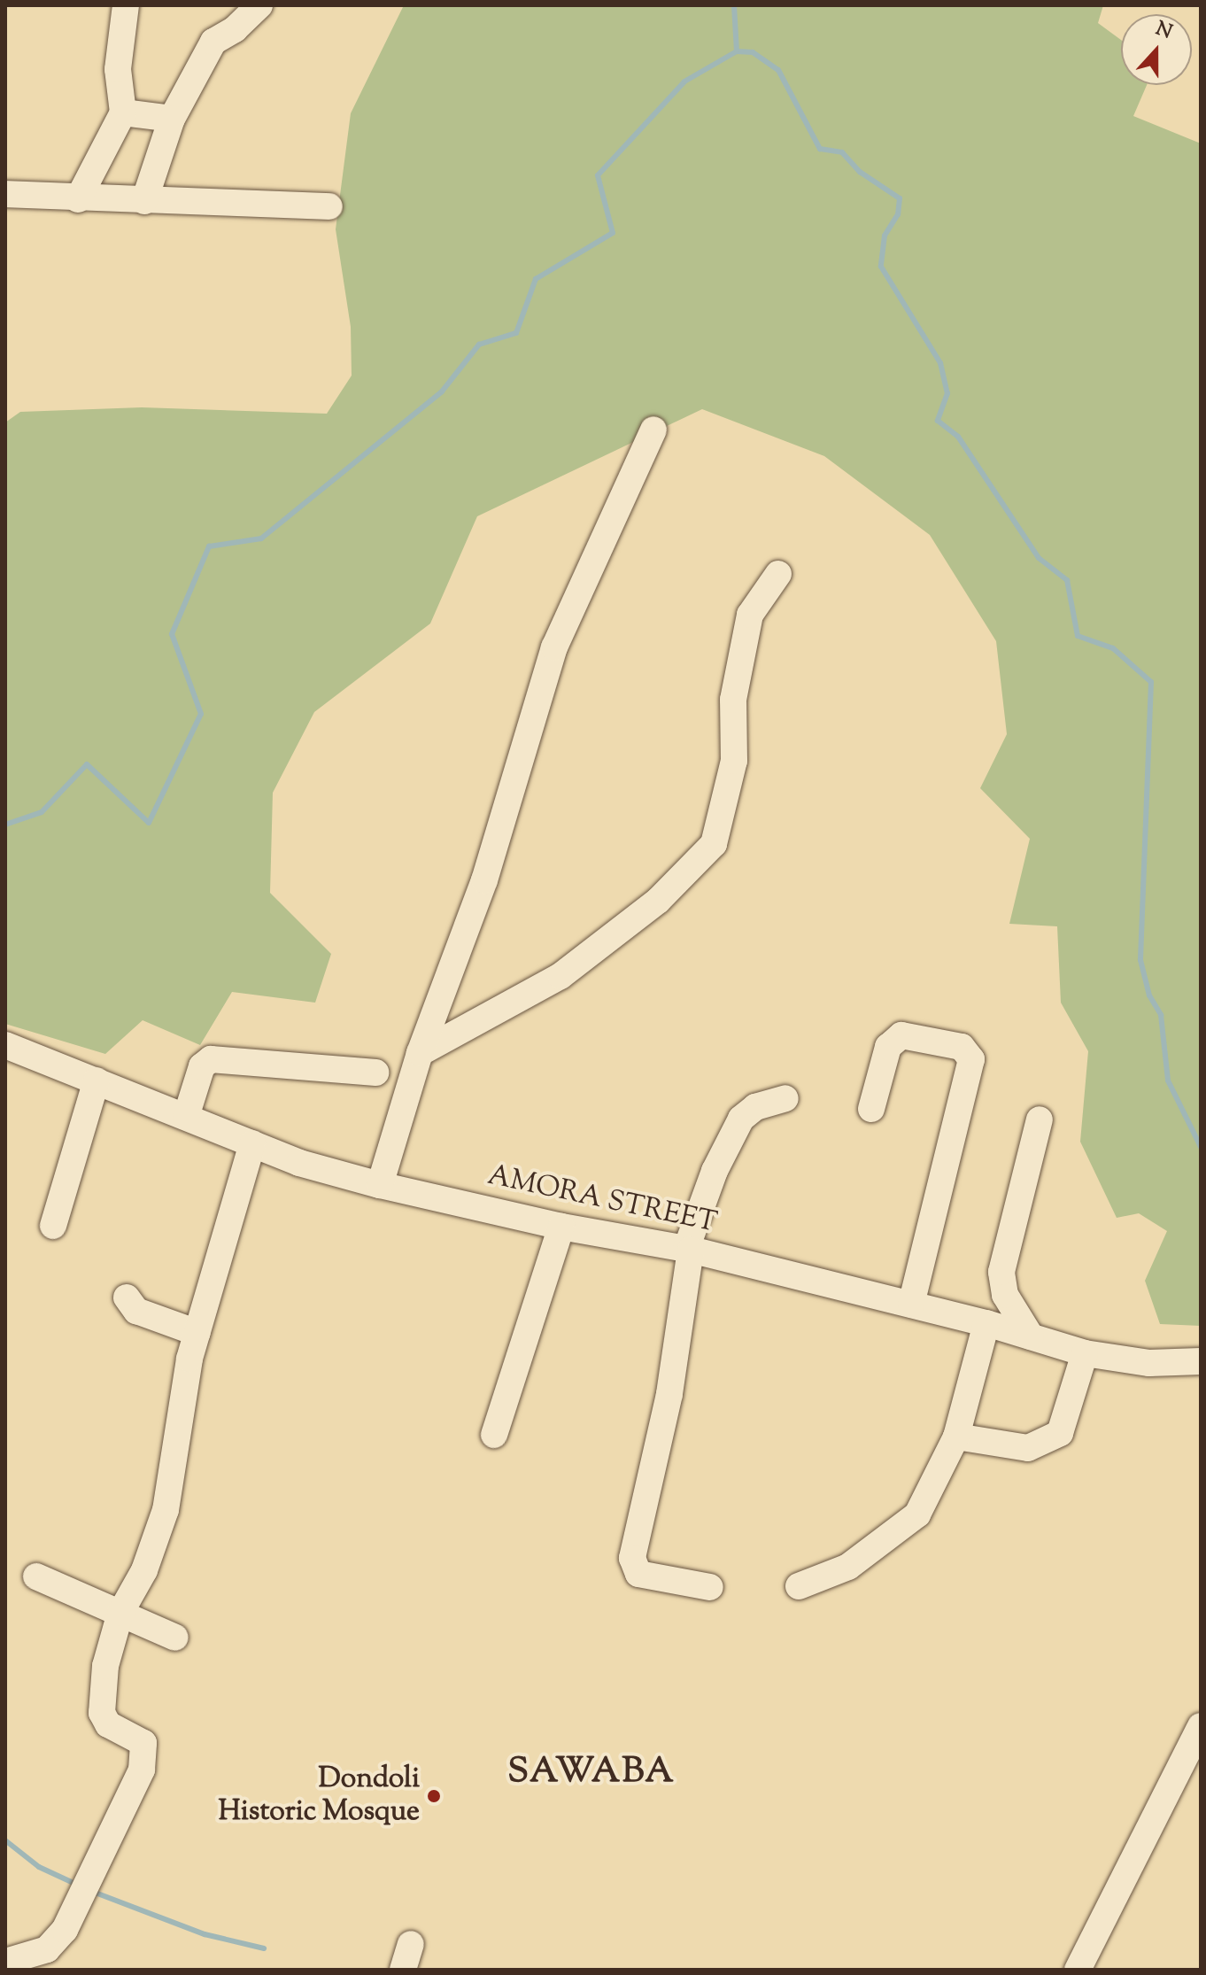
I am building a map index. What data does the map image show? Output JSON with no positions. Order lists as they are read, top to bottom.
{
  "streets": {
    "street": ["AMORA STREET"]
  },
  "districts": ["SAWABA"],
  "places": ["Dondoli Historic Mosque"],
  "north": "top"
}
